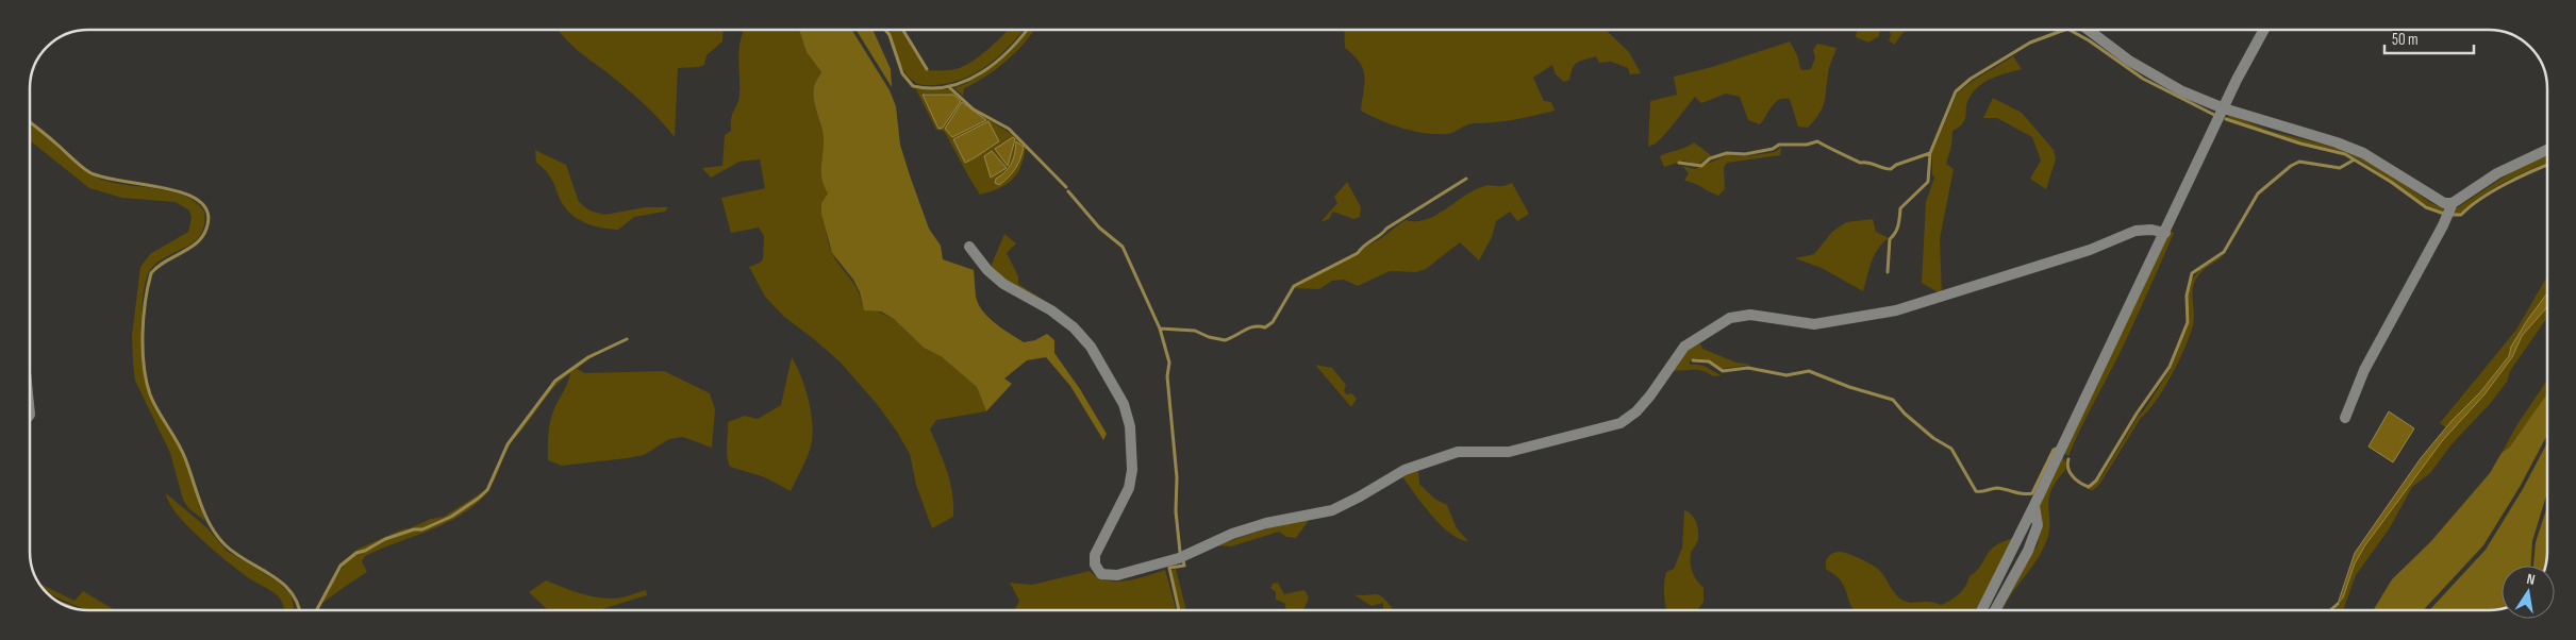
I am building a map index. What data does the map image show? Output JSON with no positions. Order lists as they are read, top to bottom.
{
  "scale_bar": "50 m",
  "north": "top"
}
